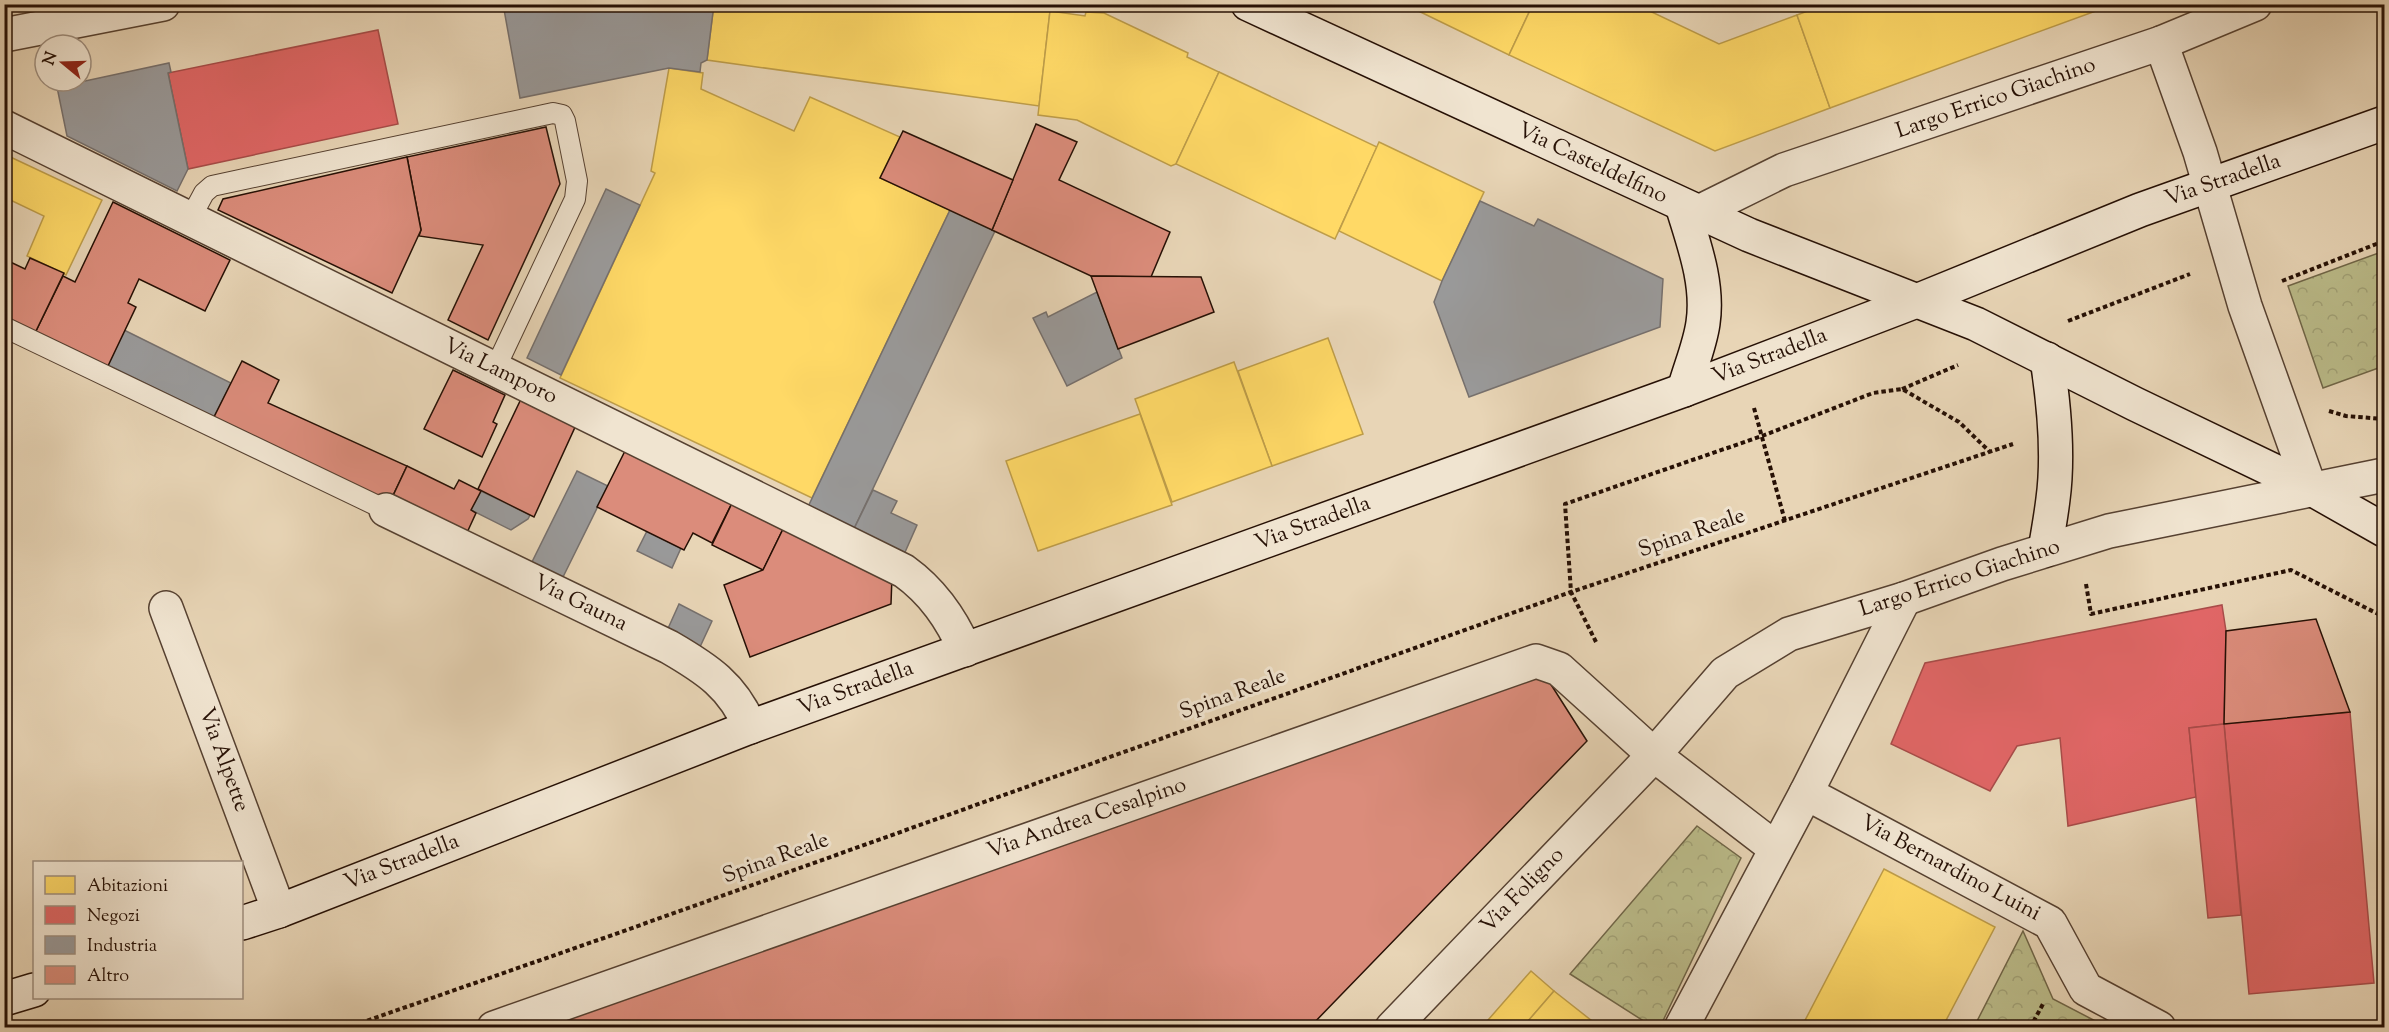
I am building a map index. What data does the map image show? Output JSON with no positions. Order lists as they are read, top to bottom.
{
  "streets": {
    "street": [
      "Largo Errico Giachino",
      "Via Casteldelfino",
      "Via Stradella",
      "Via Lamporo",
      "Via Gauna",
      "Via Alpette",
      "Via Andrea Cesalpino",
      "Via Bernardino Luini",
      "Via Foligno"
    ],
    "path": ["Spina Reale"]
  },
  "crossings": [
    ["Largo Errico Giachino", "Via Casteldelfino"],
    ["Largo Errico Giachino", "Via Andrea Cesalpino"],
    ["Largo Errico Giachino", "Via Foligno"],
    ["Via Casteldelfino", "Via Stradella"],
    ["Via Stradella", "Via Lamporo"],
    ["Via Stradella", "Via Gauna"],
    ["Via Stradella", "Via Alpette"],
    ["Via Andrea Cesalpino", "Via Foligno"]
  ],
  "legend": [
    "Abitazioni",
    "Negozi",
    "Industria",
    "Altro"
  ],
  "north": "left"
}
